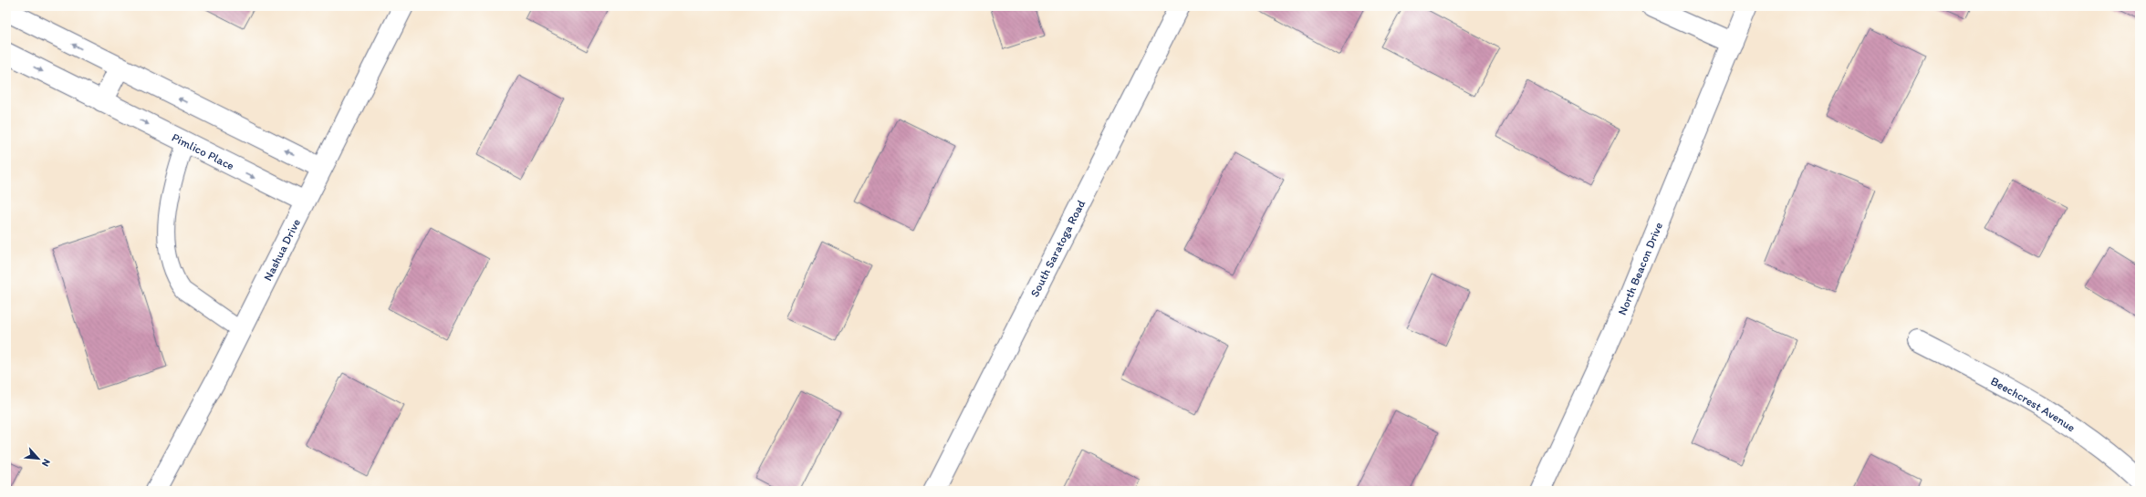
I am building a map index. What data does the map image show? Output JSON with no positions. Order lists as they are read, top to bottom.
{
  "streets": {
    "street": [
      "Pimlico Place",
      "South Saratoga Road",
      "Nashua Drive",
      "North Beacon Drive",
      "Beechcrest Avenue"
    ]
  },
  "crossings": [
    ["Pimlico Place", "Nashua Drive"]
  ],
  "north": "bottom right"
}
